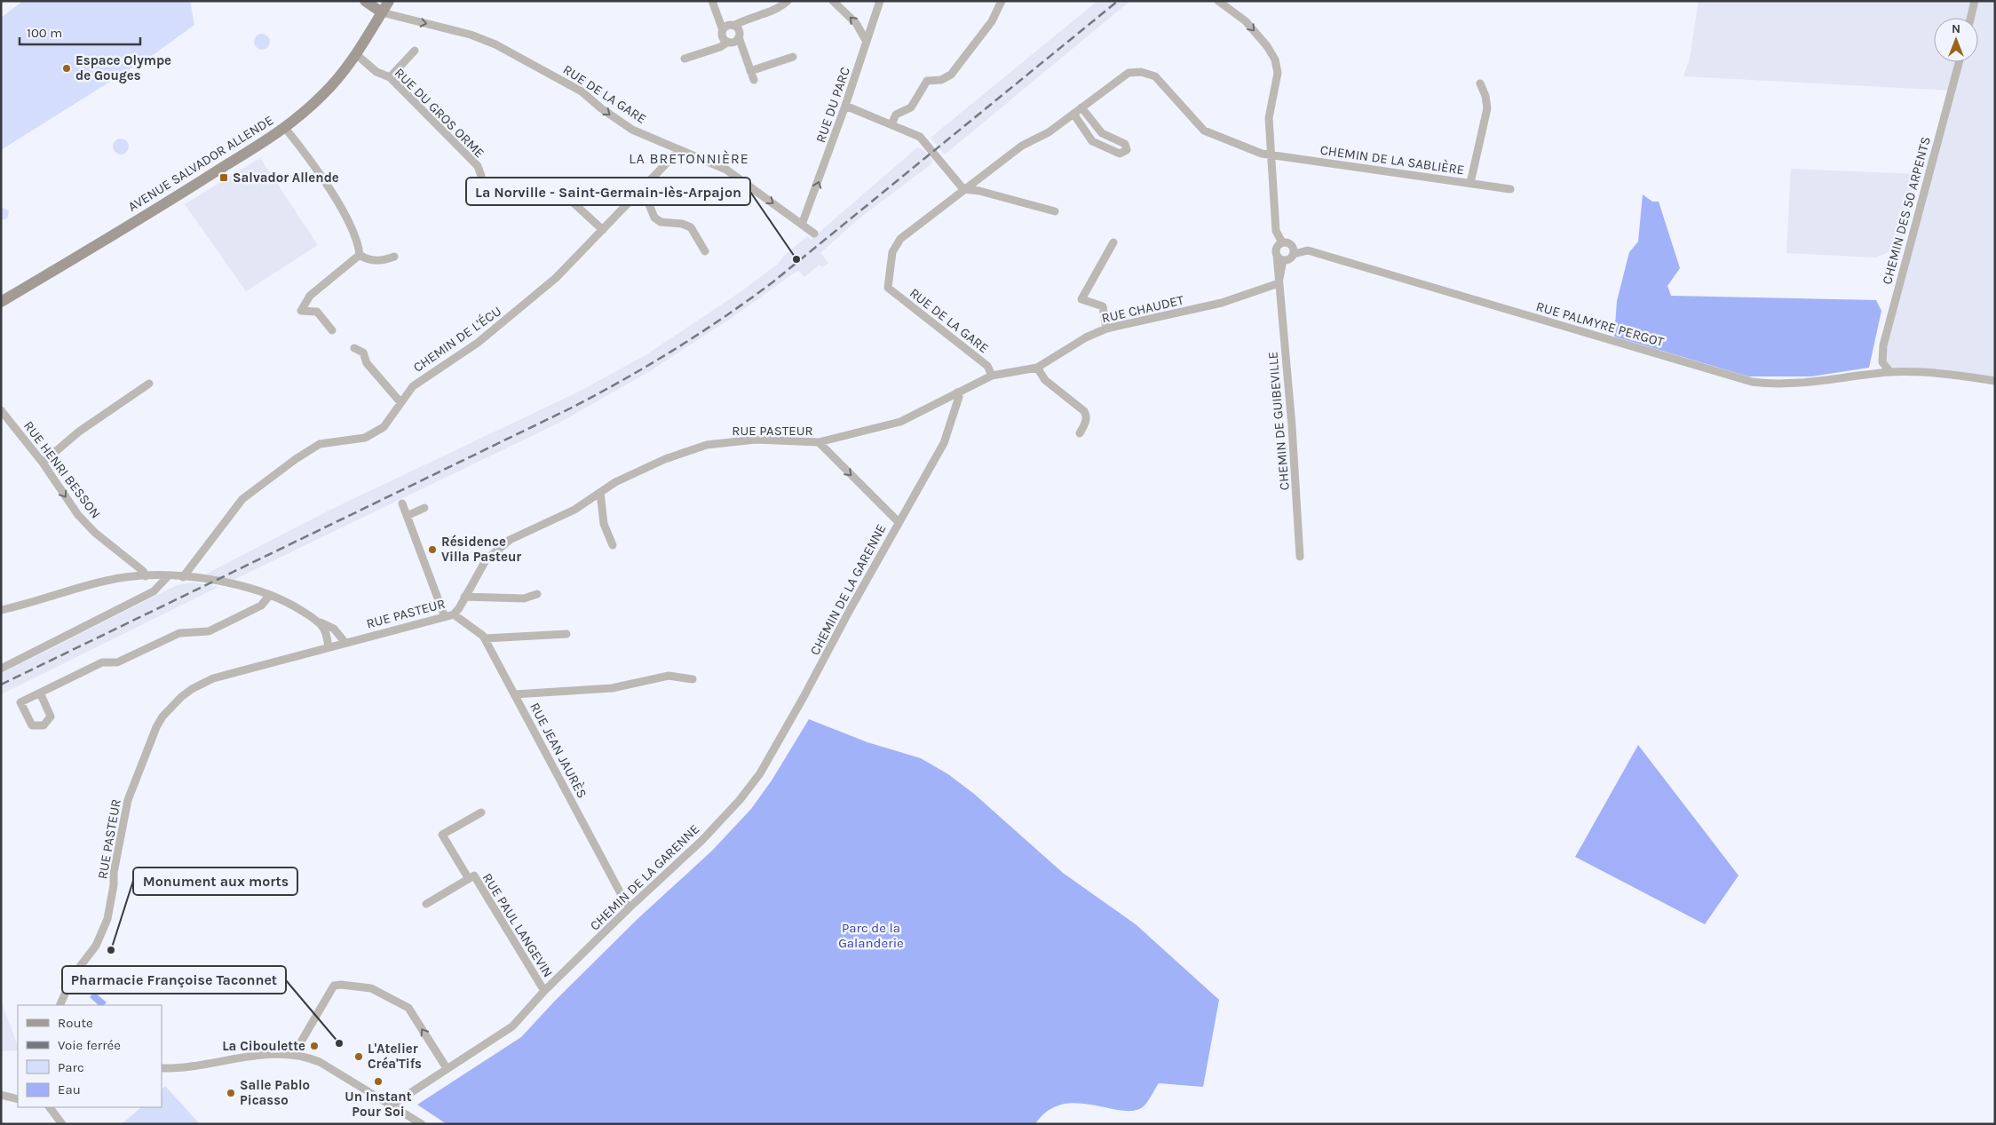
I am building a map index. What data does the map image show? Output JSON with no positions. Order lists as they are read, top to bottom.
{
  "streets": {
    "main road": ["AVENUE SALVADOR ALLENDE"],
    "street": [
      "RUE DE LA GARE",
      "RUE DU PARC",
      "RUE DU GROS ORME",
      "CHEMIN DE LA SABLIÈRE",
      "CHEMIN DES 50 ARPENTS",
      "RUE CHAUDET",
      "RUE PALMYRE PERGOT",
      "CHEMIN DE L'ÉCU",
      "CHEMIN DE GUIBEVILLE",
      "RUE PASTEUR",
      "RUE HENRI BESSON",
      "CHEMIN DE LA GARENNE",
      "RUE JEAN JAURÈS",
      "RUE PAUL LANGEVIN"
    ]
  },
  "crossings": [
    ["RUE DE LA GARE", "RUE DU PARC"],
    ["RUE DE LA GARE", "CHEMIN DE LA SABLIÈRE"],
    ["RUE DE LA GARE", "AVENUE SALVADOR ALLENDE"],
    ["RUE DE LA GARE", "RUE CHAUDET"],
    ["RUE DE LA GARE", "CHEMIN DE L'ÉCU"],
    ["RUE DE LA GARE", "RUE PASTEUR"],
    ["RUE DU GROS ORME", "AVENUE SALVADOR ALLENDE"],
    ["CHEMIN DES 50 ARPENTS", "RUE PALMYRE PERGOT"],
    ["RUE CHAUDET", "CHEMIN DE GUIBEVILLE"],
    ["RUE CHAUDET", "RUE PASTEUR"],
    ["RUE PASTEUR", "CHEMIN DE LA GARENNE"],
    ["RUE PASTEUR", "RUE JEAN JAURÈS"],
    ["CHEMIN DE LA GARENNE", "RUE JEAN JAURÈS"],
    ["CHEMIN DE LA GARENNE", "RUE PAUL LANGEVIN"]
  ],
  "one_way": ["RUE DE LA GARE", "RUE DU PARC", "RUE HENRI BESSON"],
  "districts": ["LA BRETONNIÈRE"],
  "parks": ["Parc de la Galanderie"],
  "places": {
    "other": [
      "Espace Olympe de Gouges",
      "La Norville - Saint-Germain-lès-Arpajon",
      "Résidence Villa Pasteur",
      "Monument aux morts",
      "Pharmacie Françoise Taconnet",
      "La Ciboulette",
      "L'Atelier Créa'Tifs",
      "Un Instant Pour Soi",
      "Salle Pablo Picasso"
    ],
    "transit": ["Salvador Allende"]
  },
  "legend": [
    "Route",
    "Voie ferrée",
    "Parc",
    "Eau"
  ],
  "scale_bar": "100 m",
  "north": "top"
}
